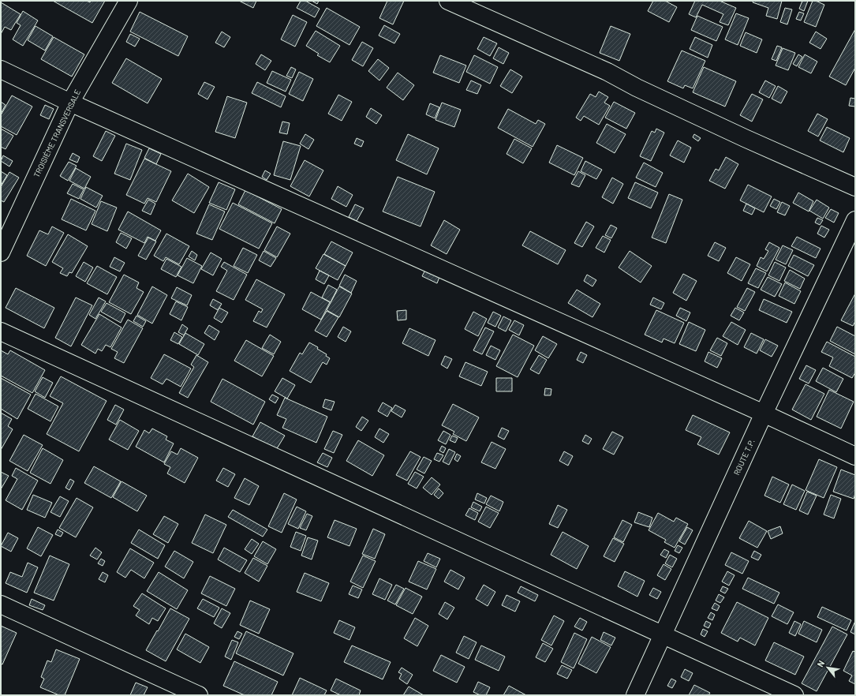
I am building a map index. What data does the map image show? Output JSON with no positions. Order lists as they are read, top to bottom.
{
  "streets": {
    "street": ["TROISIÈME TRANSVERSALE", "ROUTE T.P."]
  },
  "north": "top left"
}
